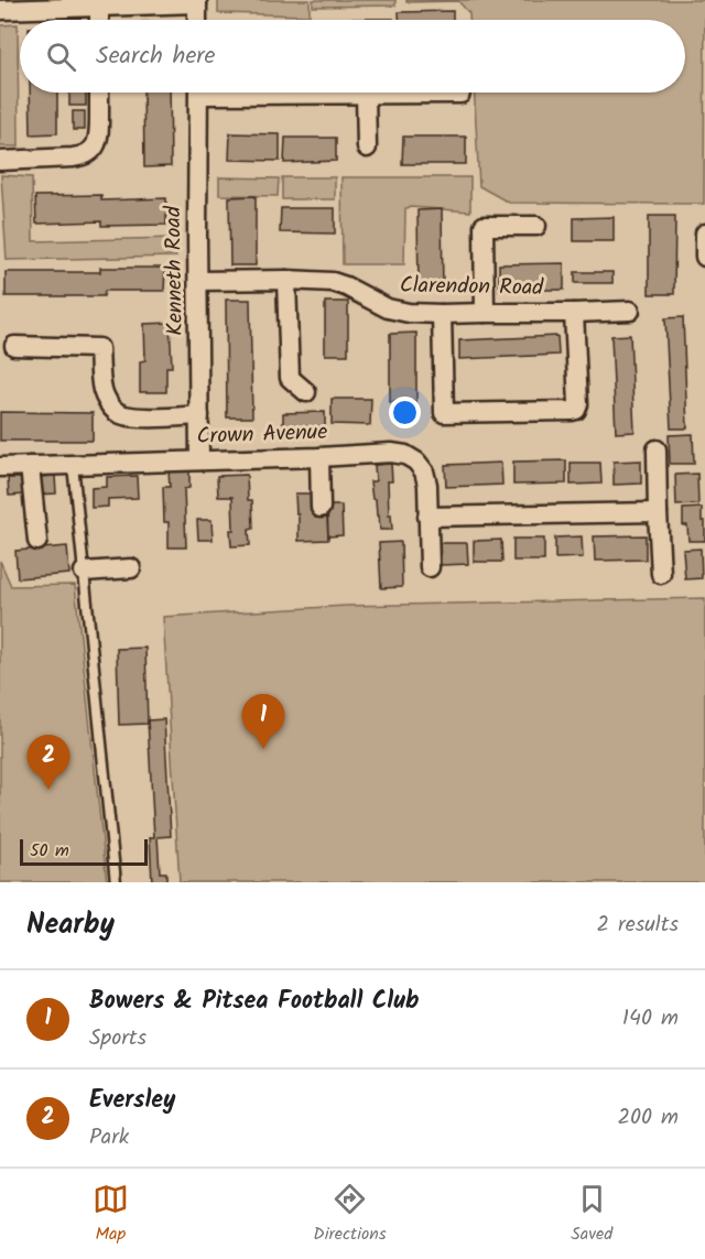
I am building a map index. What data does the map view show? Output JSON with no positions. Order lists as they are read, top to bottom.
{
  "streets": {
    "street": ["Kenneth Road", "Clarendon Road", "Crown Avenue"]
  },
  "crossings": [
    ["Kenneth Road", "Clarendon Road"],
    ["Kenneth Road", "Crown Avenue"]
  ],
  "scale_bar": "50 m",
  "page": {
    "search": "Search here",
    "pins": ["1", "2"],
    "scale": "50 m",
    "heading": ["Nearby", "2 results"],
    "list": [
      {
        "mark": "1",
        "name": "Bowers & Pitsea Football Club",
        "note": "Sports",
        "value": "140 m"
      },
      {
        "mark": "2",
        "name": "Eversley",
        "note": "Park",
        "value": "200 m"
      }
    ],
    "nav": ["Map", "Directions", "Saved"]
  }
}
